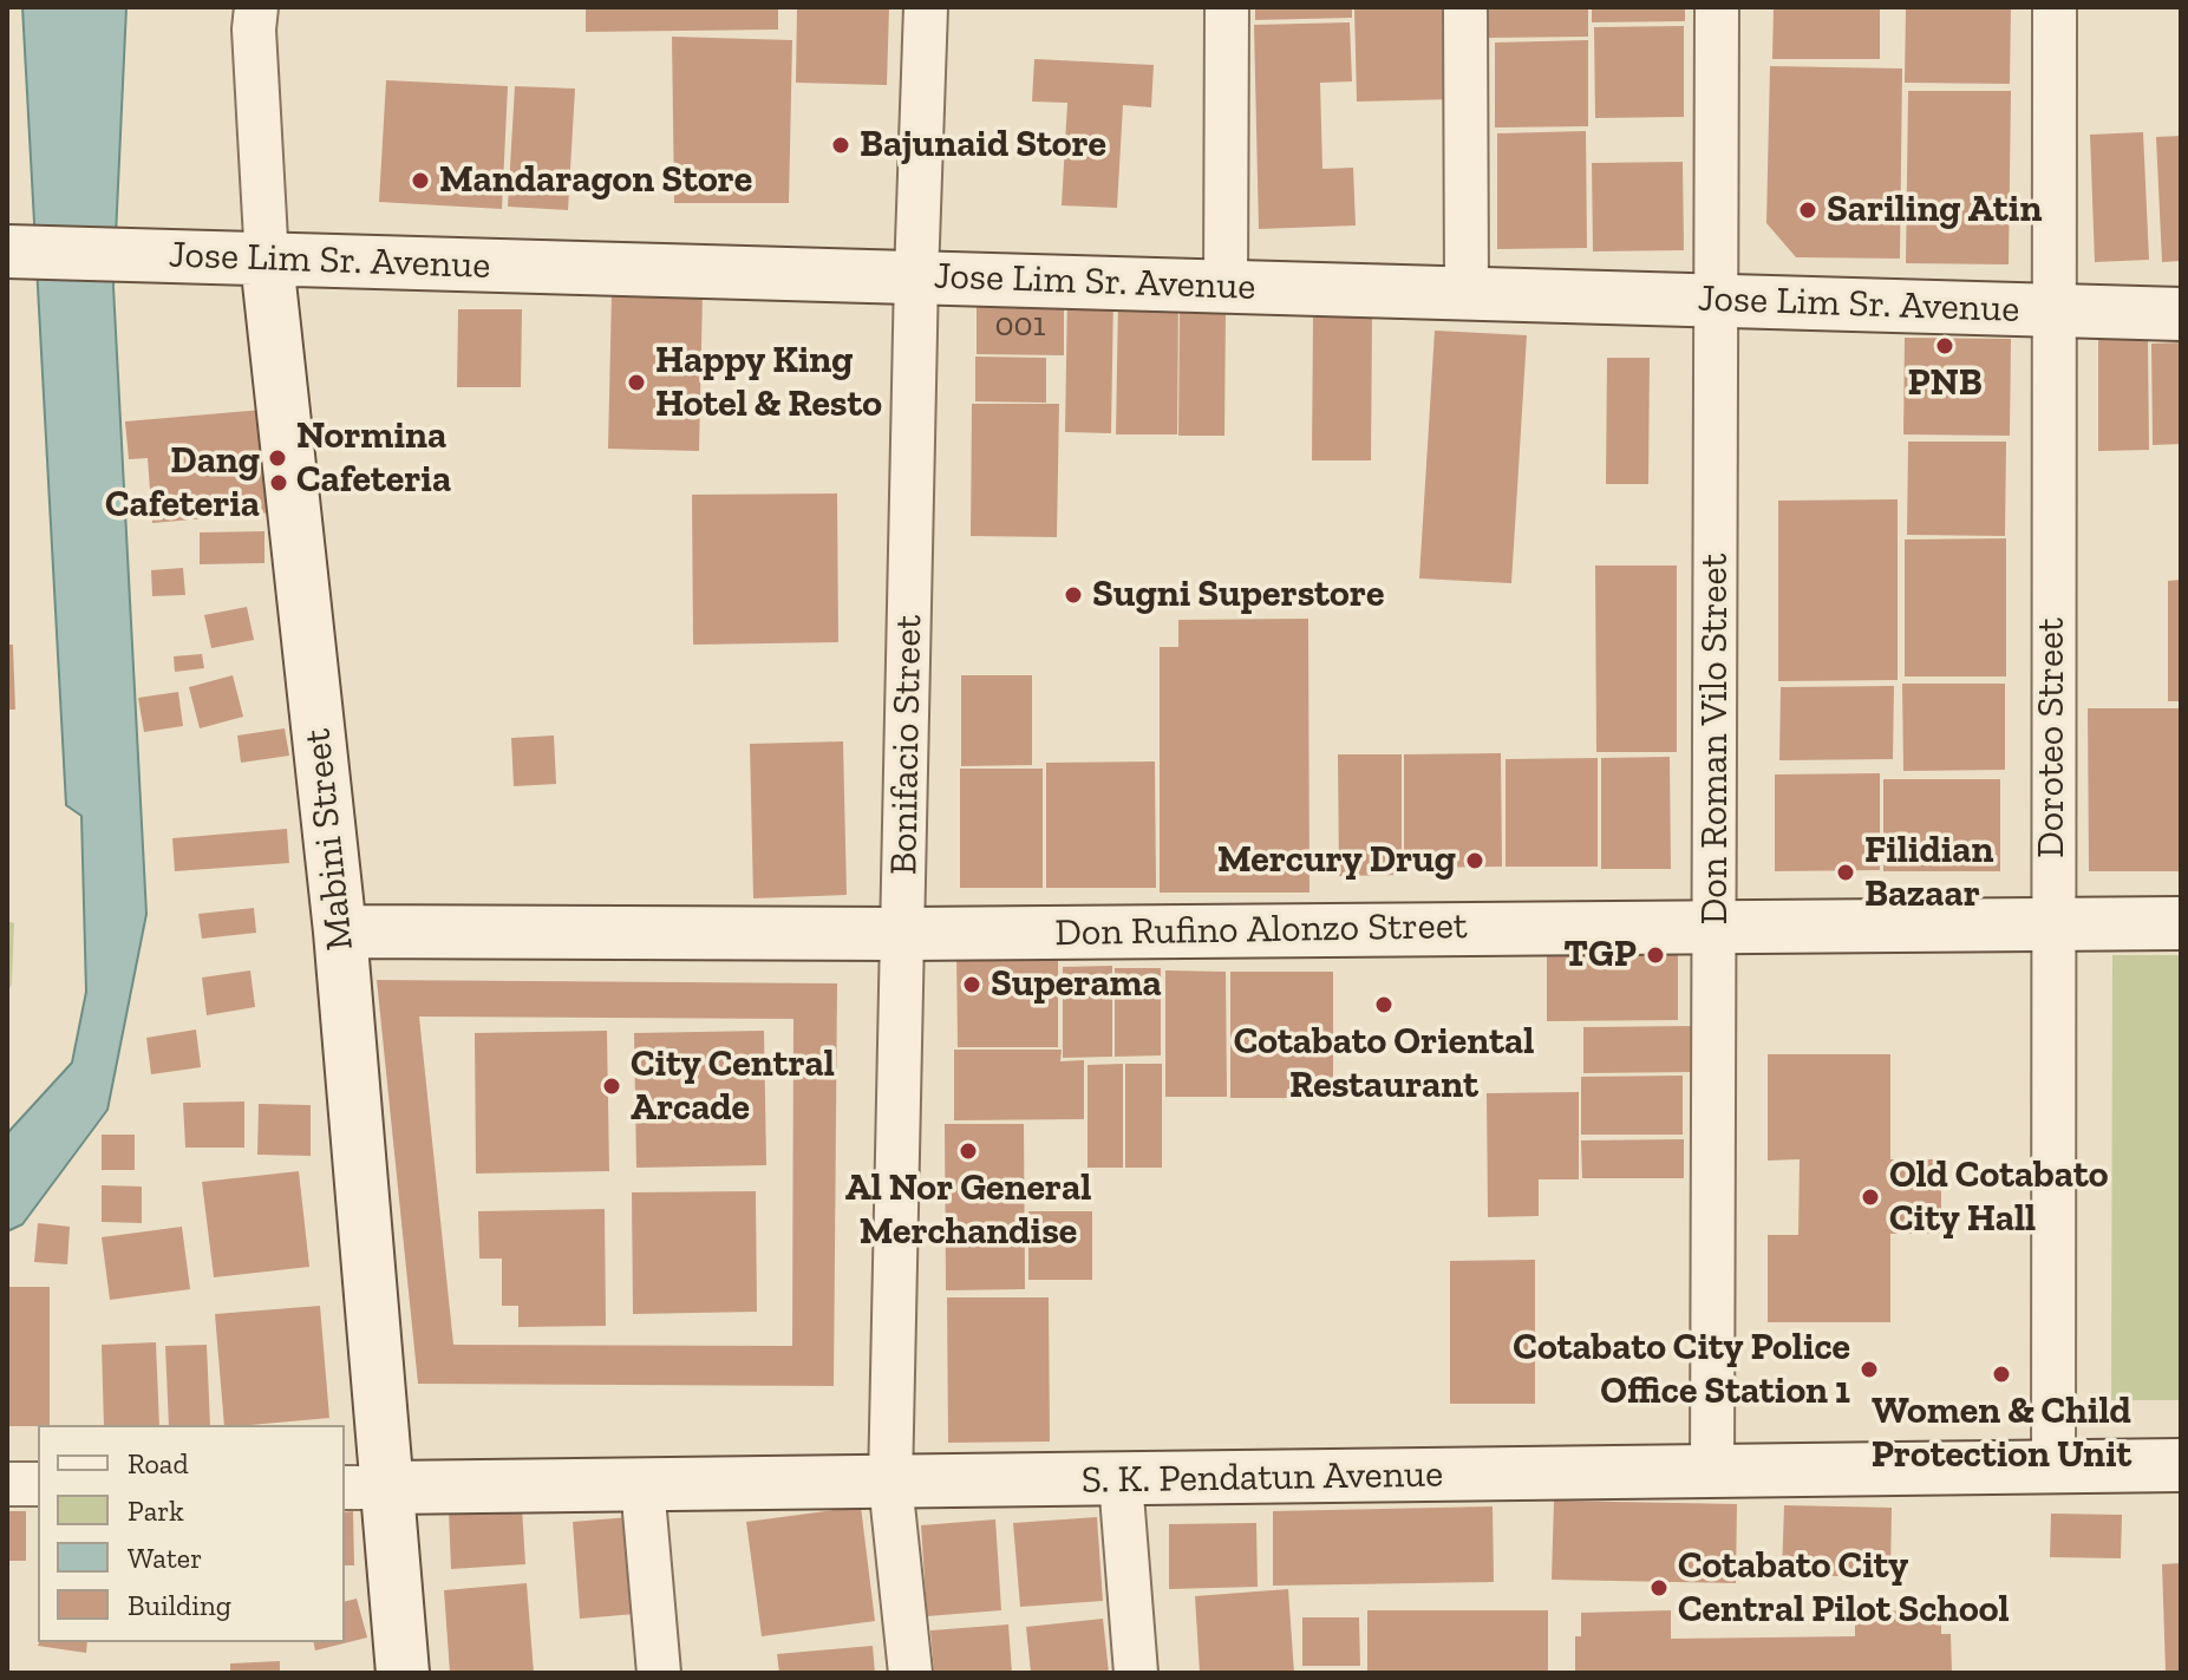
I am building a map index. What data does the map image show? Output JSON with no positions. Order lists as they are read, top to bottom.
{
  "streets": {
    "street": [
      "Jose Lim Sr. Avenue",
      "Doroteo Street",
      "Don Roman Vilo Street",
      "Bonifacio Street",
      "Mabini Street",
      "Don Rufino Alonzo Street",
      "S. K. Pendatun Avenue"
    ]
  },
  "crossings": [
    ["Jose Lim Sr. Avenue", "Doroteo Street"],
    ["Jose Lim Sr. Avenue", "Don Roman Vilo Street"],
    ["Jose Lim Sr. Avenue", "Bonifacio Street"],
    ["Jose Lim Sr. Avenue", "Mabini Street"],
    ["Doroteo Street", "Don Rufino Alonzo Street"],
    ["Doroteo Street", "S. K. Pendatun Avenue"],
    ["Don Roman Vilo Street", "Don Rufino Alonzo Street"],
    ["Don Roman Vilo Street", "S. K. Pendatun Avenue"],
    ["Bonifacio Street", "Don Rufino Alonzo Street"],
    ["Bonifacio Street", "S. K. Pendatun Avenue"],
    ["Mabini Street", "Don Rufino Alonzo Street"],
    ["Mabini Street", "S. K. Pendatun Avenue"]
  ],
  "places": [
    "Bajunaid Store",
    "Mandaragon Store",
    "Sariling Atin",
    "PNB",
    "Happy King Hotel & Resto",
    "Normina Cafeteria",
    "Dang Cafeteria",
    "Sugni Superstore",
    "Mercury Drug",
    "Filidian Bazaar",
    "TGP",
    "Superama",
    "Cotabato Oriental Restaurant",
    "City Central Arcade",
    "Al Nor General Merchandise",
    "Old Cotabato City Hall",
    "Cotabato City Police Office Station 1",
    "Women & Child Protection Unit",
    "Cotabato City Central Pilot School"
  ],
  "house_numbers": ["001"],
  "legend": [
    "Road",
    "Park",
    "Water",
    "Building"
  ]
}
